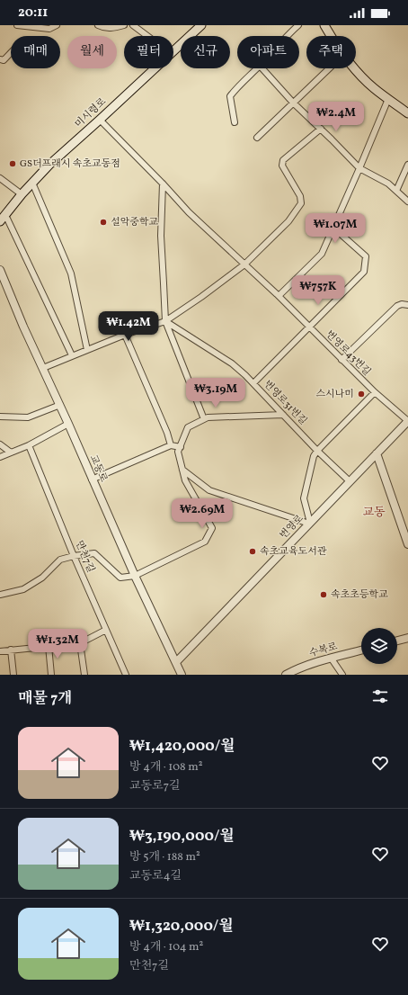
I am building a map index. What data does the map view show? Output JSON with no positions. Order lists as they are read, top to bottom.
{
  "streets": {
    "main road": ["미시령로"],
    "street": [
      "번영로43번길",
      "번영로31번길",
      "교동로",
      "번영로",
      "만천7길",
      "수복로"
    ]
  },
  "crossings": [
    ["미시령로", "번영로43번길"],
    ["번영로43번길", "번영로"],
    ["번영로31번길", "번영로"],
    ["교동로", "번영로"]
  ],
  "districts": ["교동"],
  "places": [
    "GS더프래시 속초교동점",
    "설악중학교",
    "스시나미",
    "속초교육도서관",
    "속초초등학교"
  ],
  "page": {
    "status": "20:11",
    "chip": [
      "매매",
      "월세",
      "필터",
      "신규",
      "아파트",
      "주택"
    ],
    "price": [
      "₩2.4M",
      "₩1.07M",
      "₩757K",
      "₩1.42M",
      "₩3.19M",
      "₩2.69M",
      "₩1.32M"
    ],
    "heading": "매물 7개",
    "list": [
      {
        "name": "₩1,420,000/월",
        "note": "방 4개 · 108 m² · 교동로7길"
      },
      {
        "name": "₩3,190,000/월",
        "note": "방 5개 · 188 m² · 교동로4길"
      },
      {
        "name": "₩1,320,000/월",
        "note": "방 4개 · 104 m² · 만천7길"
      }
    ]
  }
}
